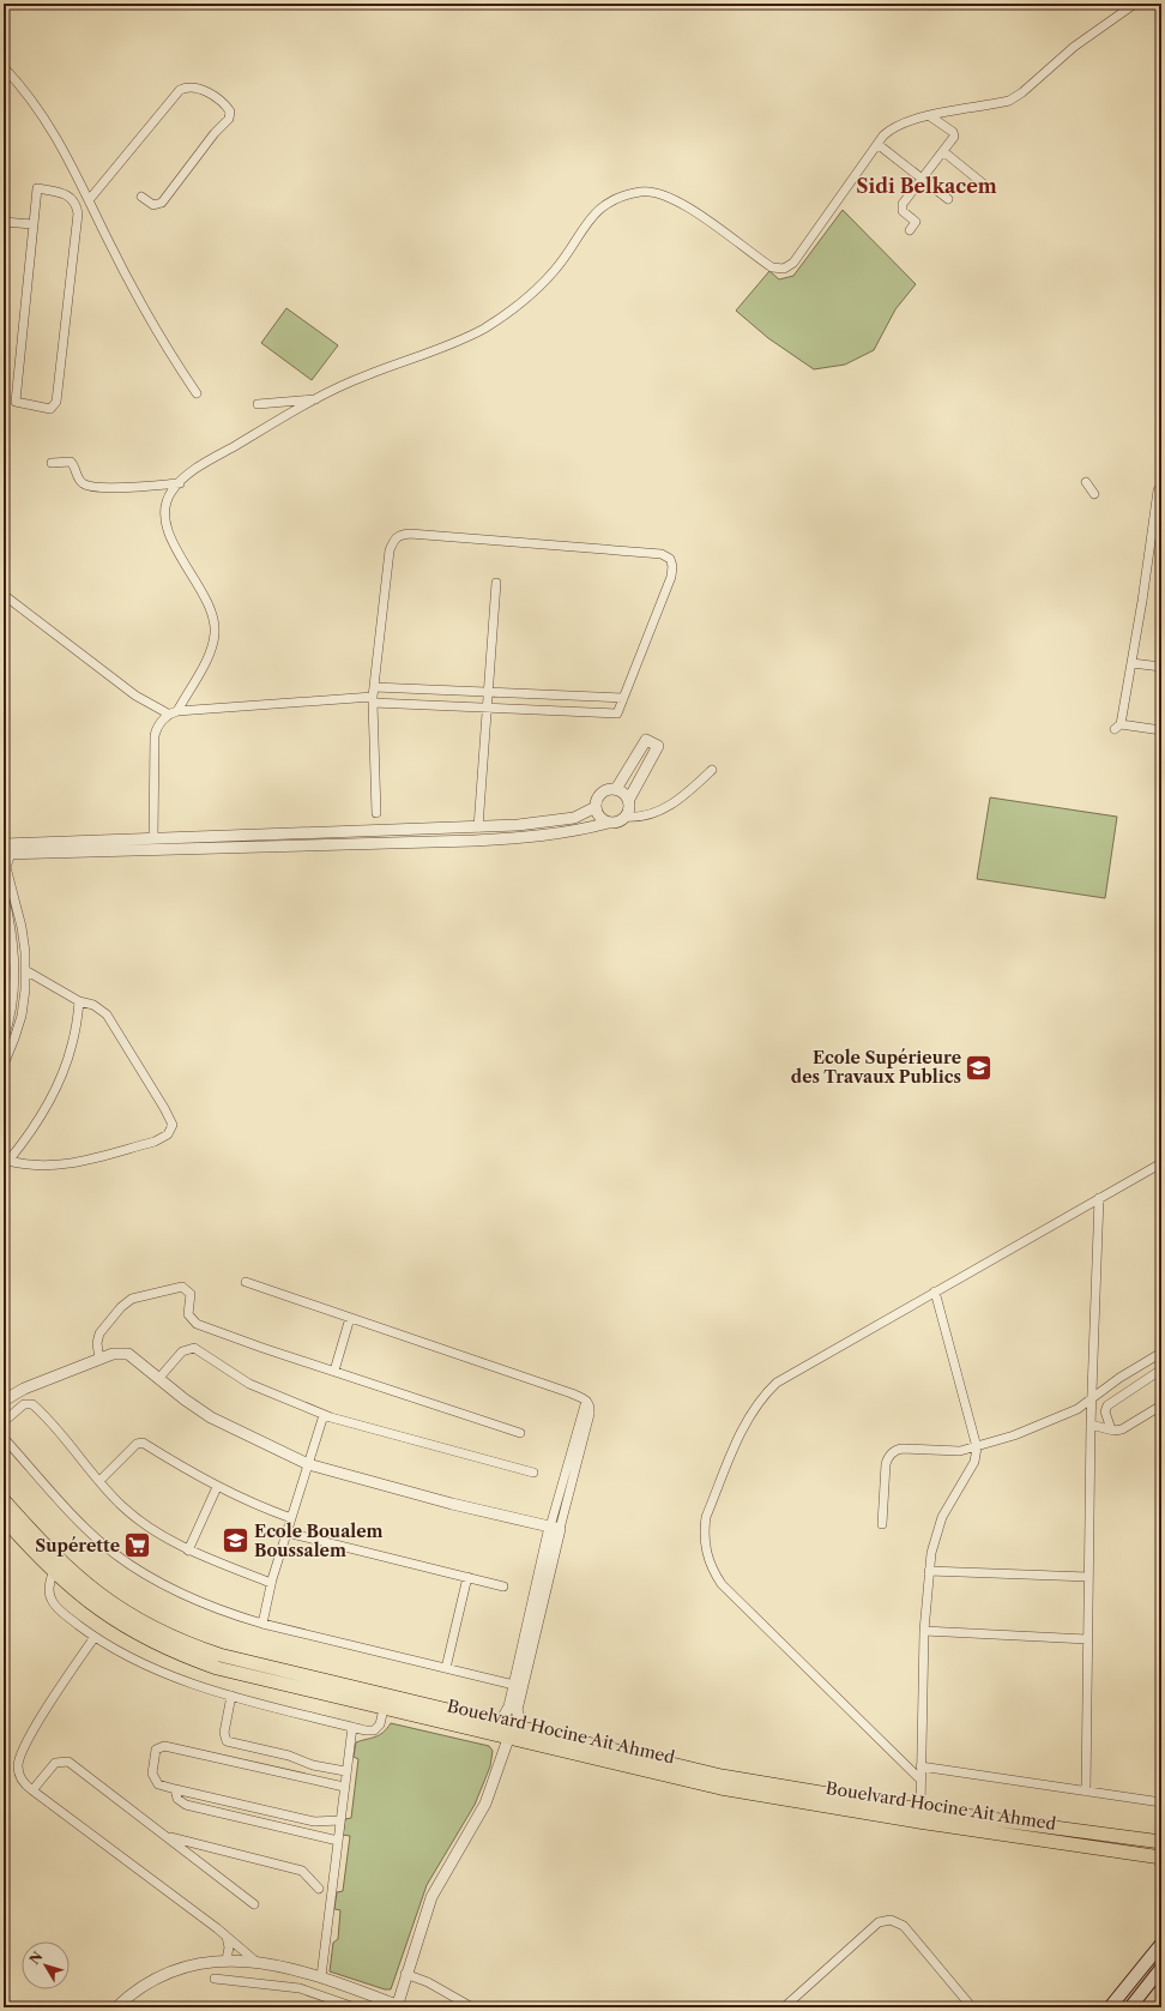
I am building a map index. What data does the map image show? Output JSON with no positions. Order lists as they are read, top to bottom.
{
  "streets": {
    "main road": ["Bouelvard Hocine Ait Ahmed"]
  },
  "districts": ["Sidi Belkacem"],
  "places": {
    "school or university": ["Ecole Supérieure des Travaux Publics", "Ecole Boualem Boussalem"],
    "supermarket": ["Supérette"]
  },
  "north": "top left"
}
